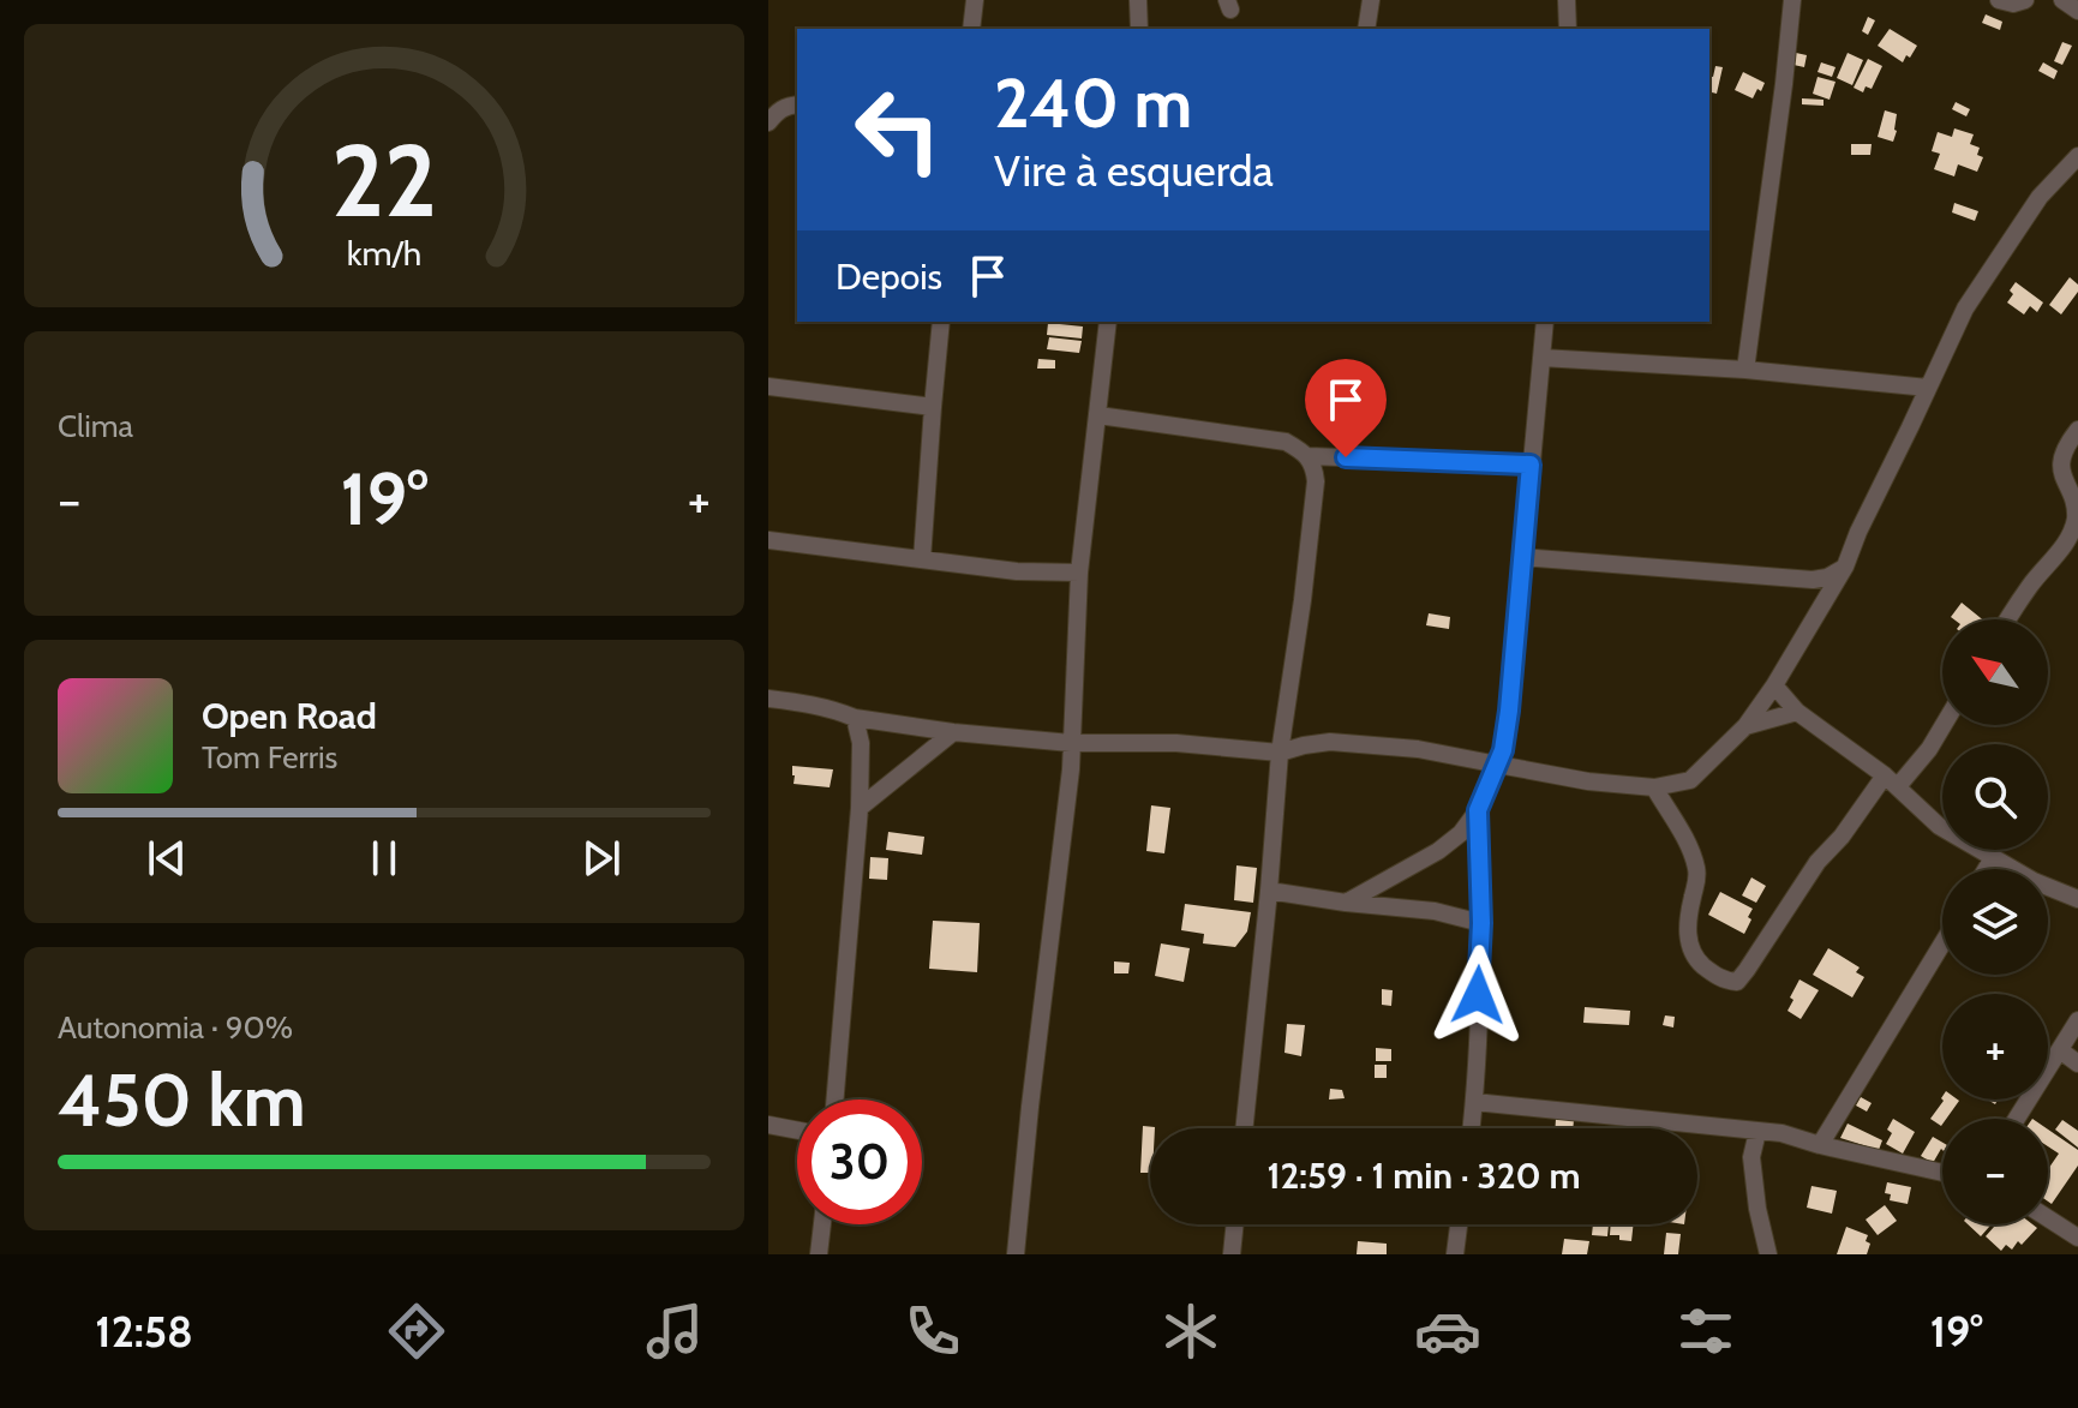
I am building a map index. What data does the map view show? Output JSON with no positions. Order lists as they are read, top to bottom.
{
  "north": "top left",
  "page": {
    "turn": ["240 m", "Vire à esquerda"],
    "then": "Depois",
    "tile": [
      "Clima",
      ["Autonomia · 90%", "450 km"]
    ],
    "heat": ["−", "19°", "+"],
    "map_buttons": ["+", "−"],
    "song": ["Open Road", "Tom Ferris"],
    "limit": "30",
    "trip": "12:59 · 1 min · 320 m",
    "tabs": ["12:58", "19°"],
    "gauge": ["22", "km/h"]
  }
}
